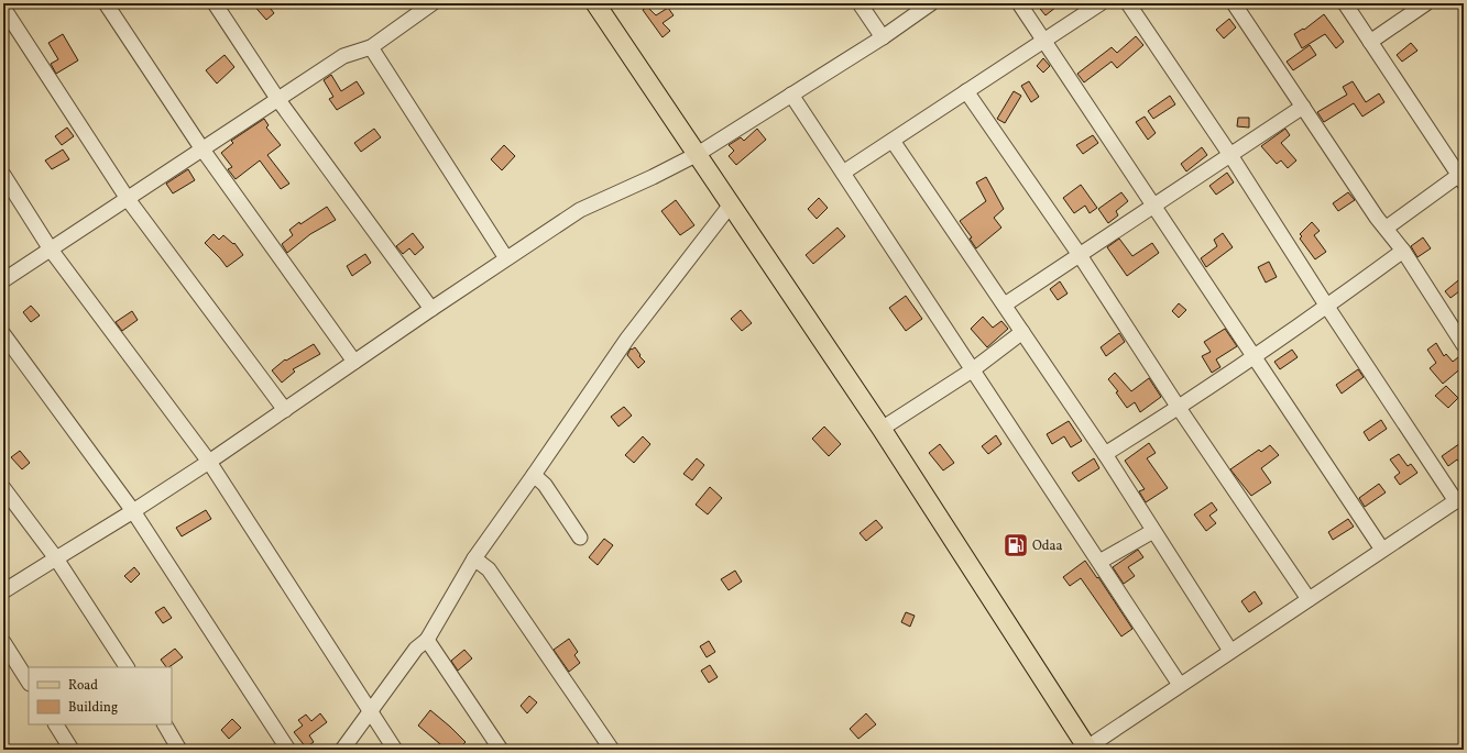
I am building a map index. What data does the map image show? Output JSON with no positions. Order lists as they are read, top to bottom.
{
  "places": {
    "fuel station": ["Odaa"]
  },
  "legend": ["Road", "Building"]
}
